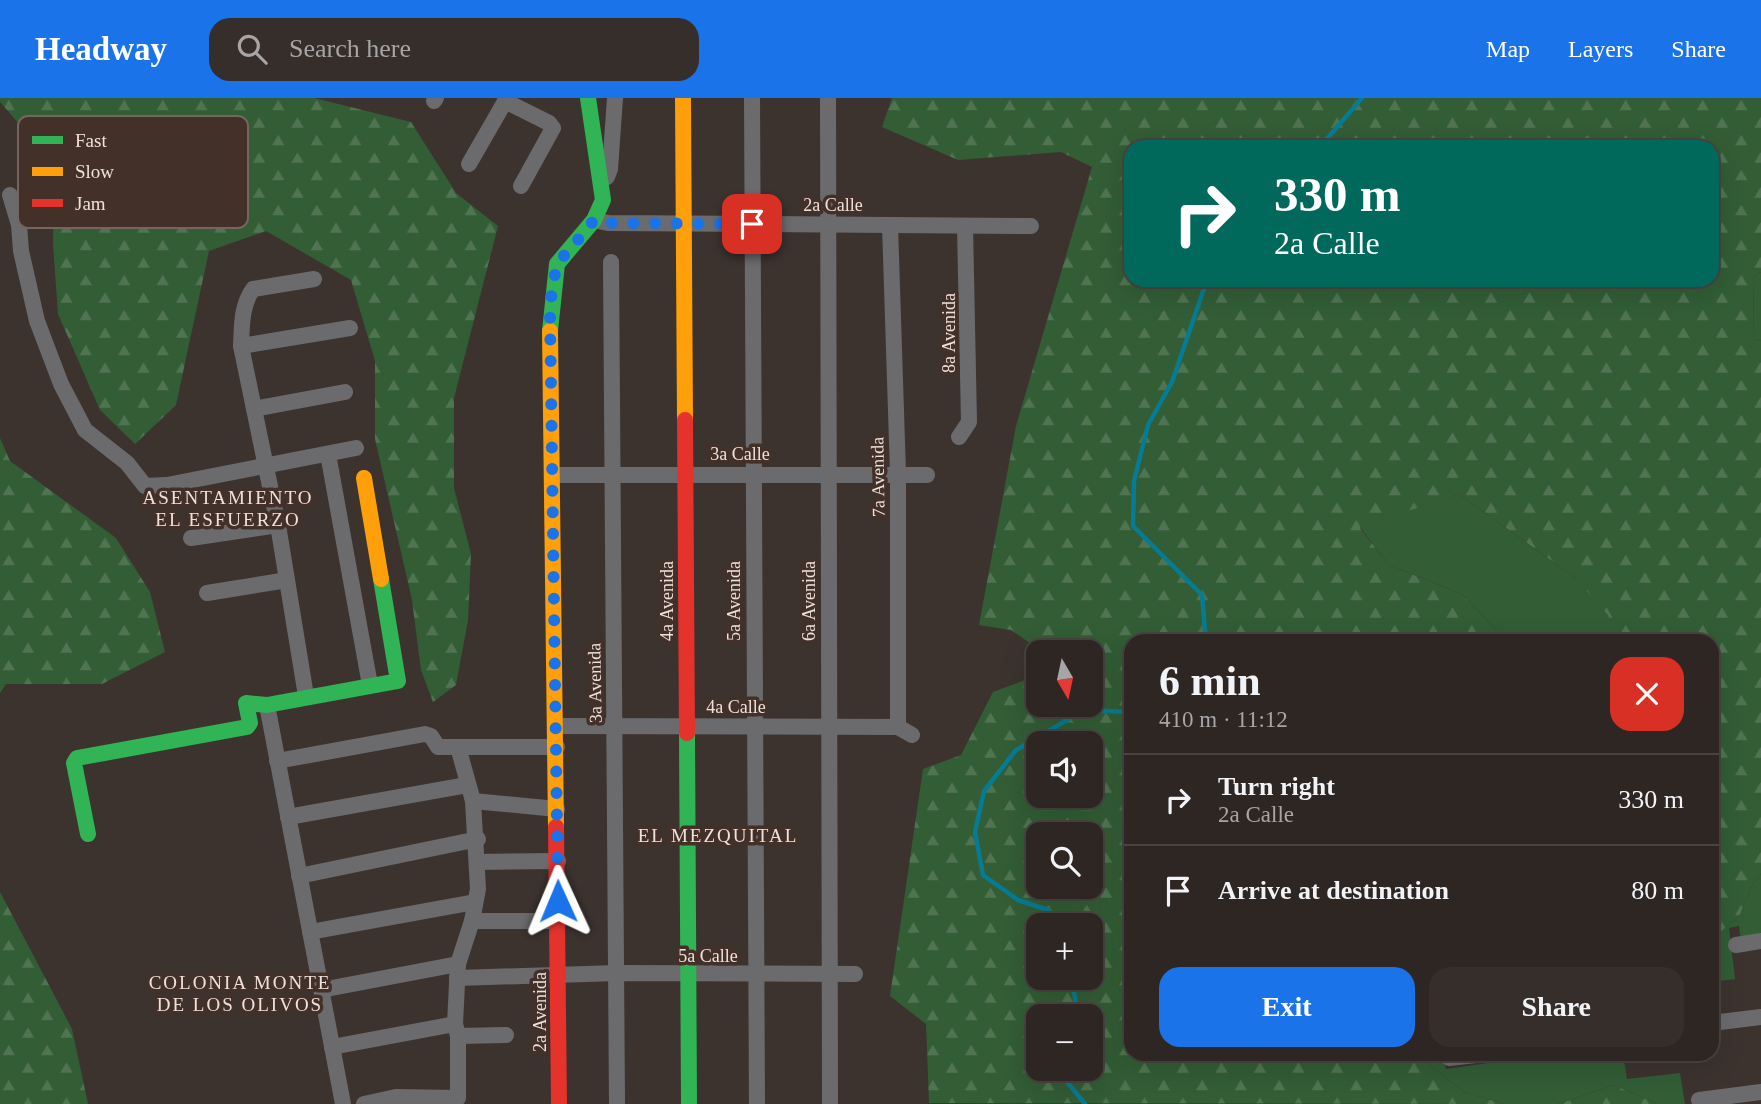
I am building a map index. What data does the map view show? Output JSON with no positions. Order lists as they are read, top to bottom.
{
  "streets": {
    "street": [
      "2a Calle",
      "8a Avenida",
      "3a Calle",
      "7a Avenida",
      "4a Avenida",
      "5a Avenida",
      "6a Avenida",
      "3a Avenida",
      "4a Calle",
      "5a Calle",
      "2a Avenida"
    ]
  },
  "crossings": [
    ["2a Calle", "8a Avenida"],
    ["2a Calle", "7a Avenida"],
    ["2a Calle", "4a Avenida"],
    ["2a Calle", "5a Avenida"],
    ["2a Calle", "6a Avenida"],
    ["2a Calle", "2a Avenida"],
    ["3a Calle", "7a Avenida"],
    ["3a Calle", "4a Avenida"],
    ["3a Calle", "5a Avenida"],
    ["3a Calle", "6a Avenida"],
    ["3a Calle", "3a Avenida"],
    ["3a Calle", "2a Avenida"],
    ["7a Avenida", "4a Calle"],
    ["4a Avenida", "4a Calle"],
    ["4a Avenida", "5a Calle"],
    ["5a Avenida", "4a Calle"],
    ["5a Avenida", "5a Calle"],
    ["6a Avenida", "4a Calle"],
    ["6a Avenida", "5a Calle"],
    ["3a Avenida", "4a Calle"],
    ["3a Avenida", "5a Calle"],
    ["4a Calle", "2a Avenida"],
    ["5a Calle", "2a Avenida"]
  ],
  "districts": ["ASENTAMIENTO EL ESFUERZO", "EL MEZQUITAL", "COLONIA MONTE DE LOS OLIVOS"],
  "legend": ["Fast", "Slow", "Jam"],
  "north": "bottom",
  "page": {
    "header": "Headway",
    "search": "Search here",
    "nav": ["Map", "Layers", "Share"],
    "turn": ["330 m", "2a Calle"],
    "heading": ["6 min", "410 m · 11:12"],
    "map_buttons": ["+", "−"],
    "list": [
      {
        "name": "Turn right",
        "note": "2a Calle",
        "value": "330 m"
      },
      {
        "name": "Arrive at destination",
        "value": "80 m"
      }
    ],
    "buttons": ["Exit", "Share"]
  }
}
